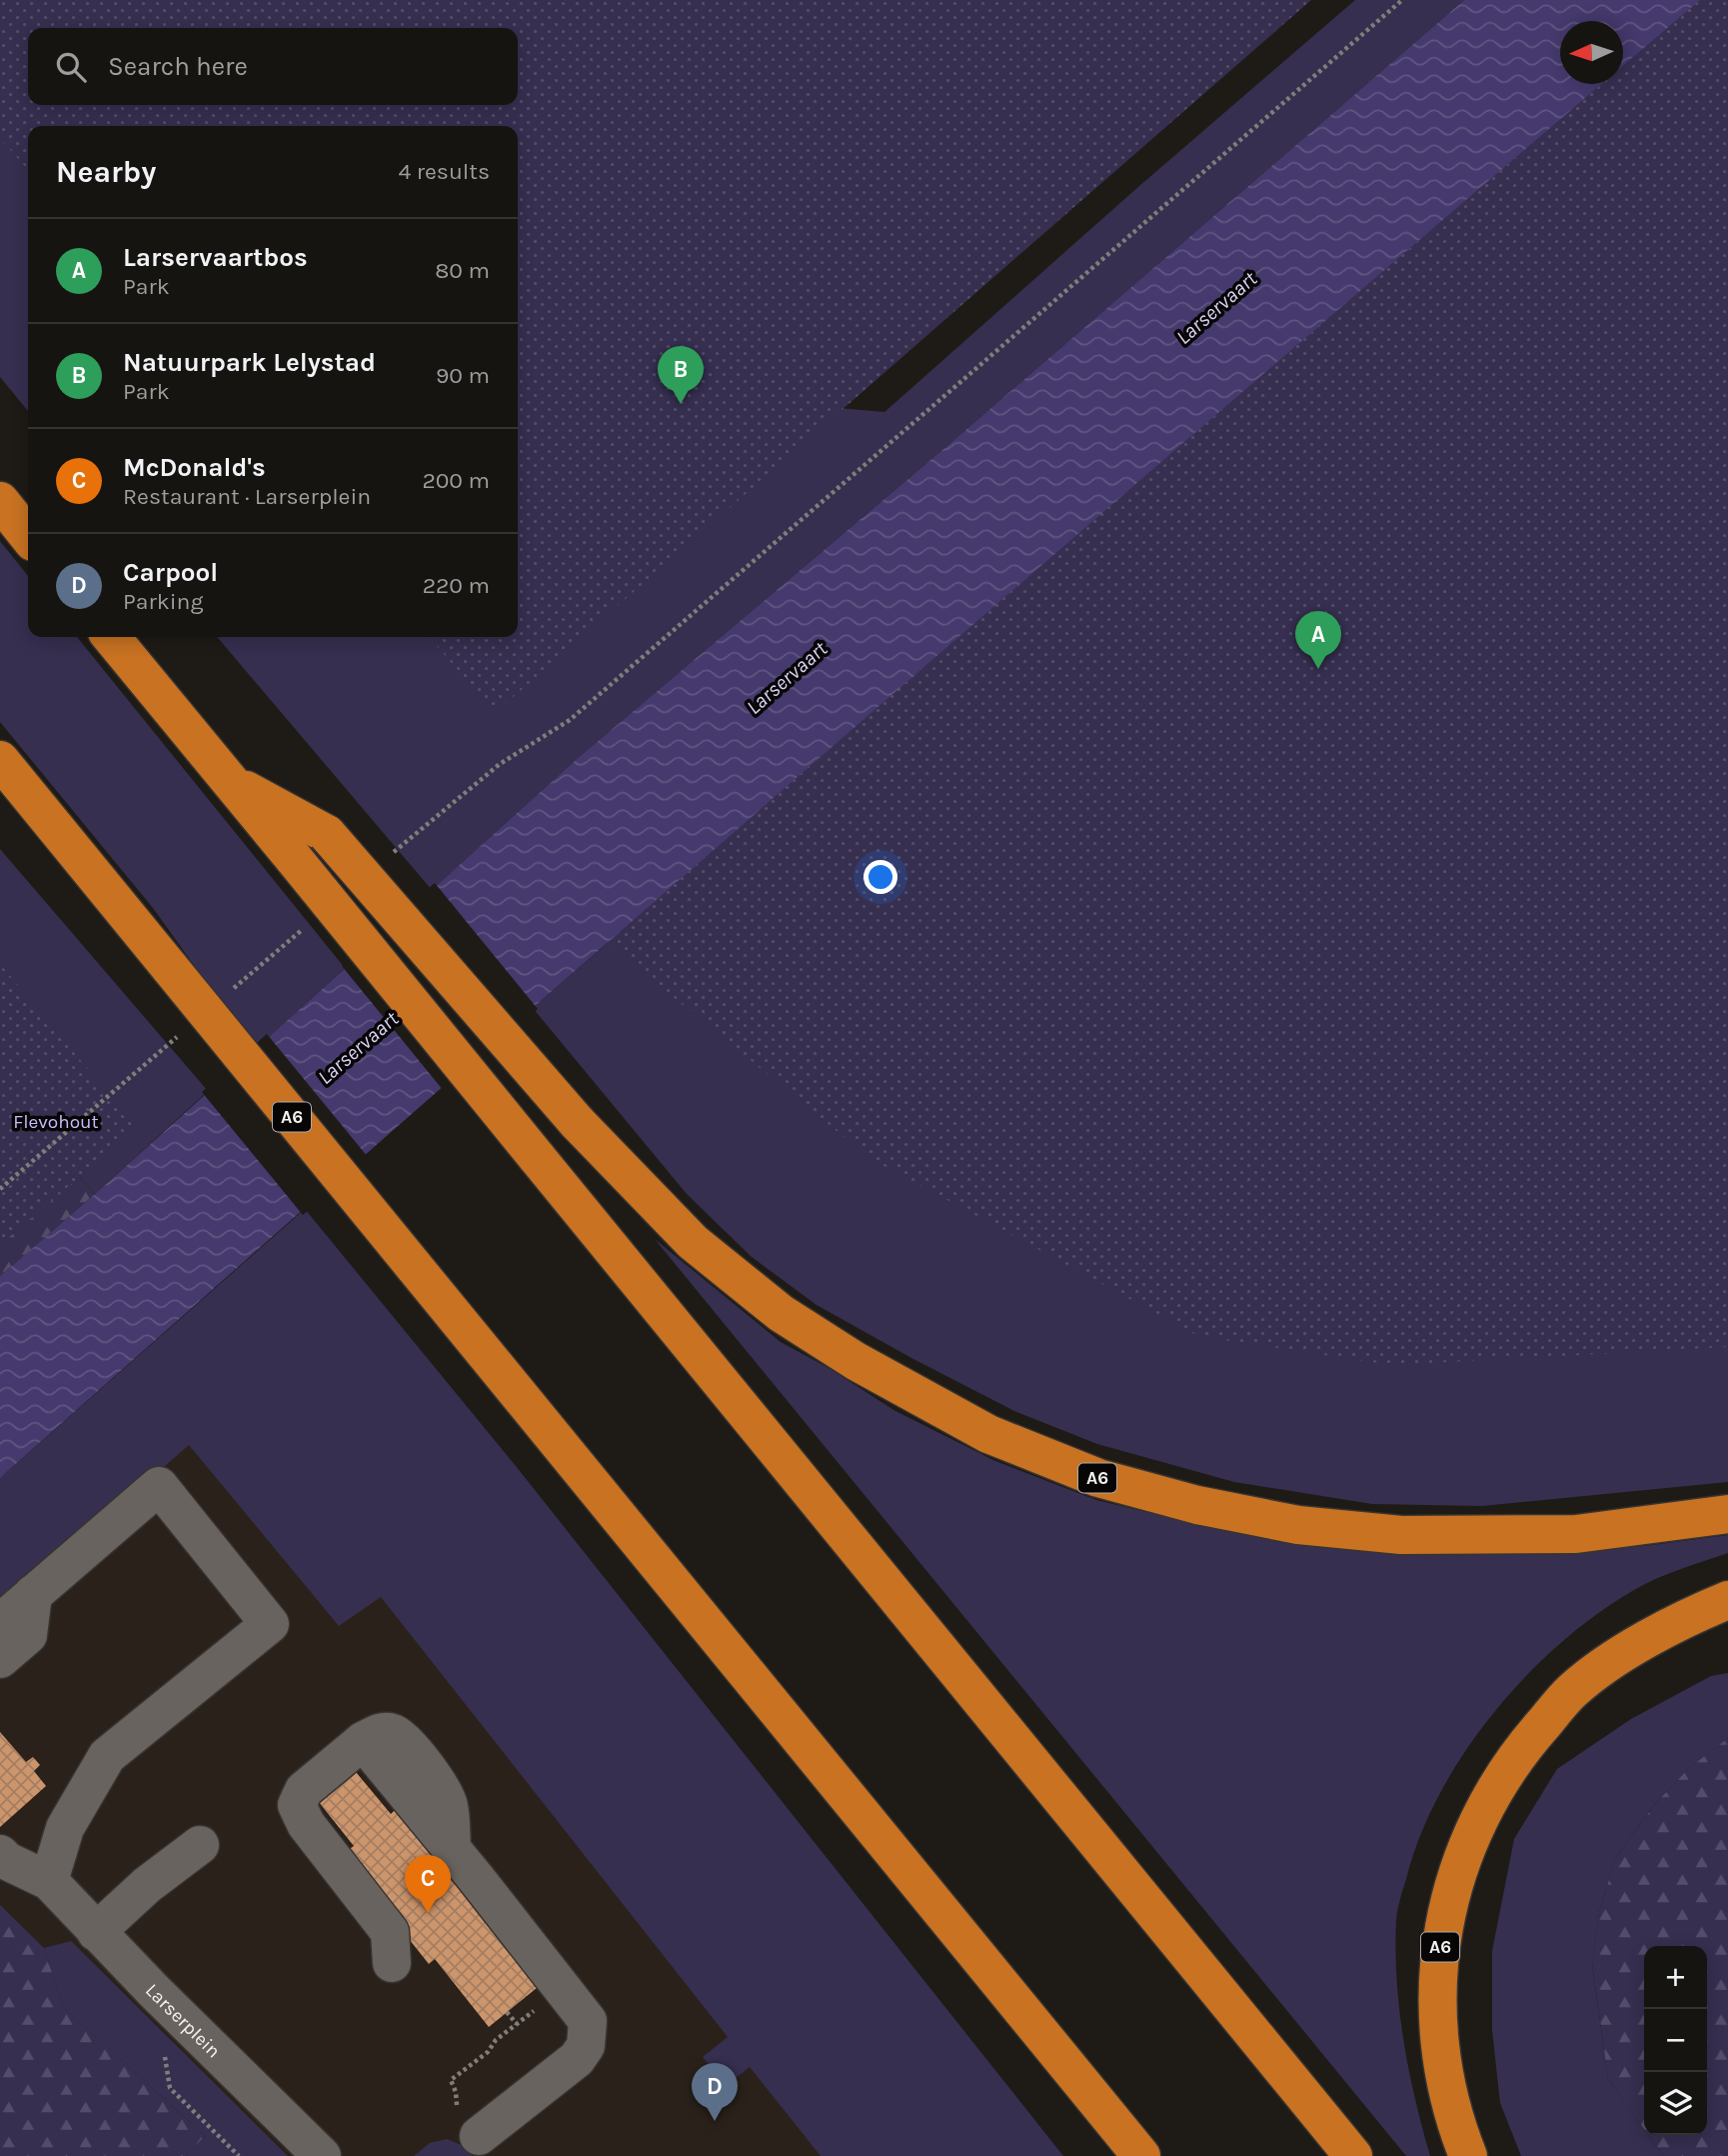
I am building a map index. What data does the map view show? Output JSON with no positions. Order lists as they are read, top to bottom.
{
  "streets": {
    "highway": ["A6"],
    "street": ["Larserplein"]
  },
  "water": ["Larservaart"],
  "parks": ["Flevohout"],
  "north": "left",
  "page": {
    "search": "Search here",
    "heading": ["Nearby", "4 results"],
    "list": [
      {
        "mark": "A",
        "name": "Larservaartbos",
        "note": "Park",
        "value": "80 m"
      },
      {
        "mark": "B",
        "name": "Natuurpark Lelystad",
        "note": "Park",
        "value": "90 m"
      },
      {
        "mark": "C",
        "name": "McDonald's",
        "note": "Restaurant · Larserplein",
        "value": "200 m"
      },
      {
        "mark": "D",
        "name": "Carpool",
        "note": "Parking",
        "value": "220 m"
      }
    ],
    "pins": [
      "B",
      "A",
      "C",
      "D"
    ],
    "map_buttons": ["+", "−"]
  }
}
